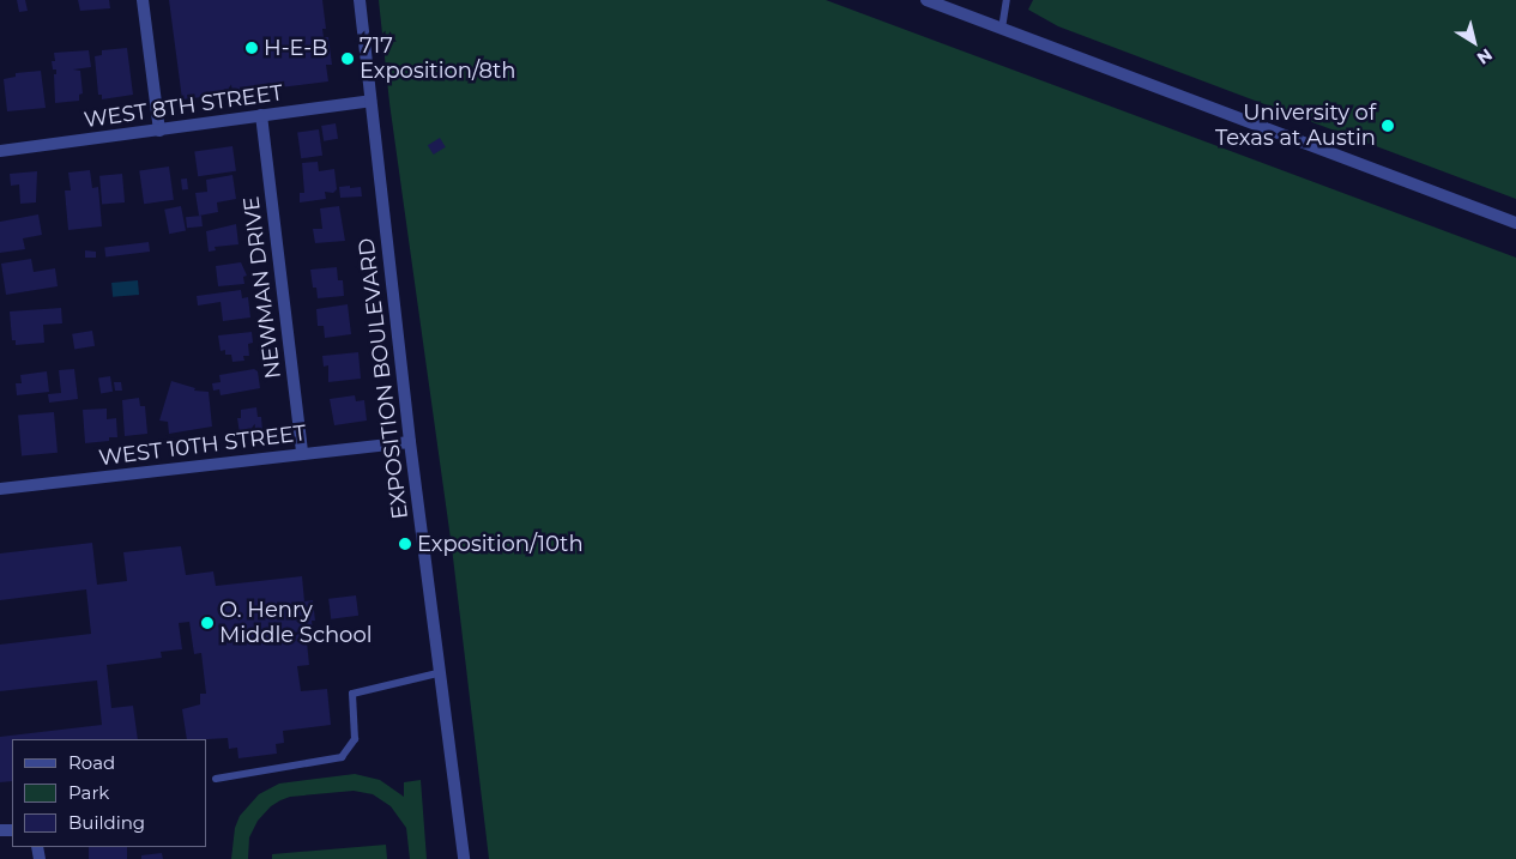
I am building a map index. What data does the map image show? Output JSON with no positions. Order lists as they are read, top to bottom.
{
  "streets": {
    "street": [
      "WEST 8TH STREET",
      "NEWMAN DRIVE",
      "EXPOSITION BOULEVARD",
      "WEST 10TH STREET"
    ]
  },
  "crossings": [
    ["WEST 8TH STREET", "NEWMAN DRIVE"],
    ["WEST 8TH STREET", "EXPOSITION BOULEVARD"],
    ["NEWMAN DRIVE", "WEST 10TH STREET"],
    ["EXPOSITION BOULEVARD", "WEST 10TH STREET"]
  ],
  "places": [
    "H-E-B",
    "717 Exposition/8th",
    "University of Texas at Austin",
    "Exposition/10th",
    "O. Henry Middle School"
  ],
  "legend": ["Road", "Park", "Building"],
  "north": "bottom right"
}
